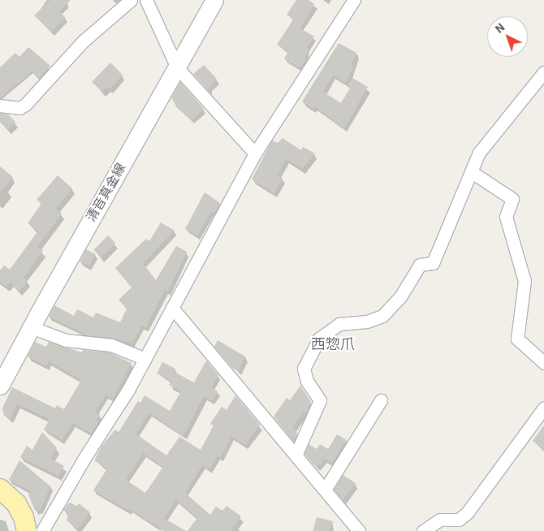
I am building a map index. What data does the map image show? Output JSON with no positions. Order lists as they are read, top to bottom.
{
  "streets": {
    "main road": ["清音真金線"]
  },
  "districts": ["西惣爪"],
  "north": "top left"
}
